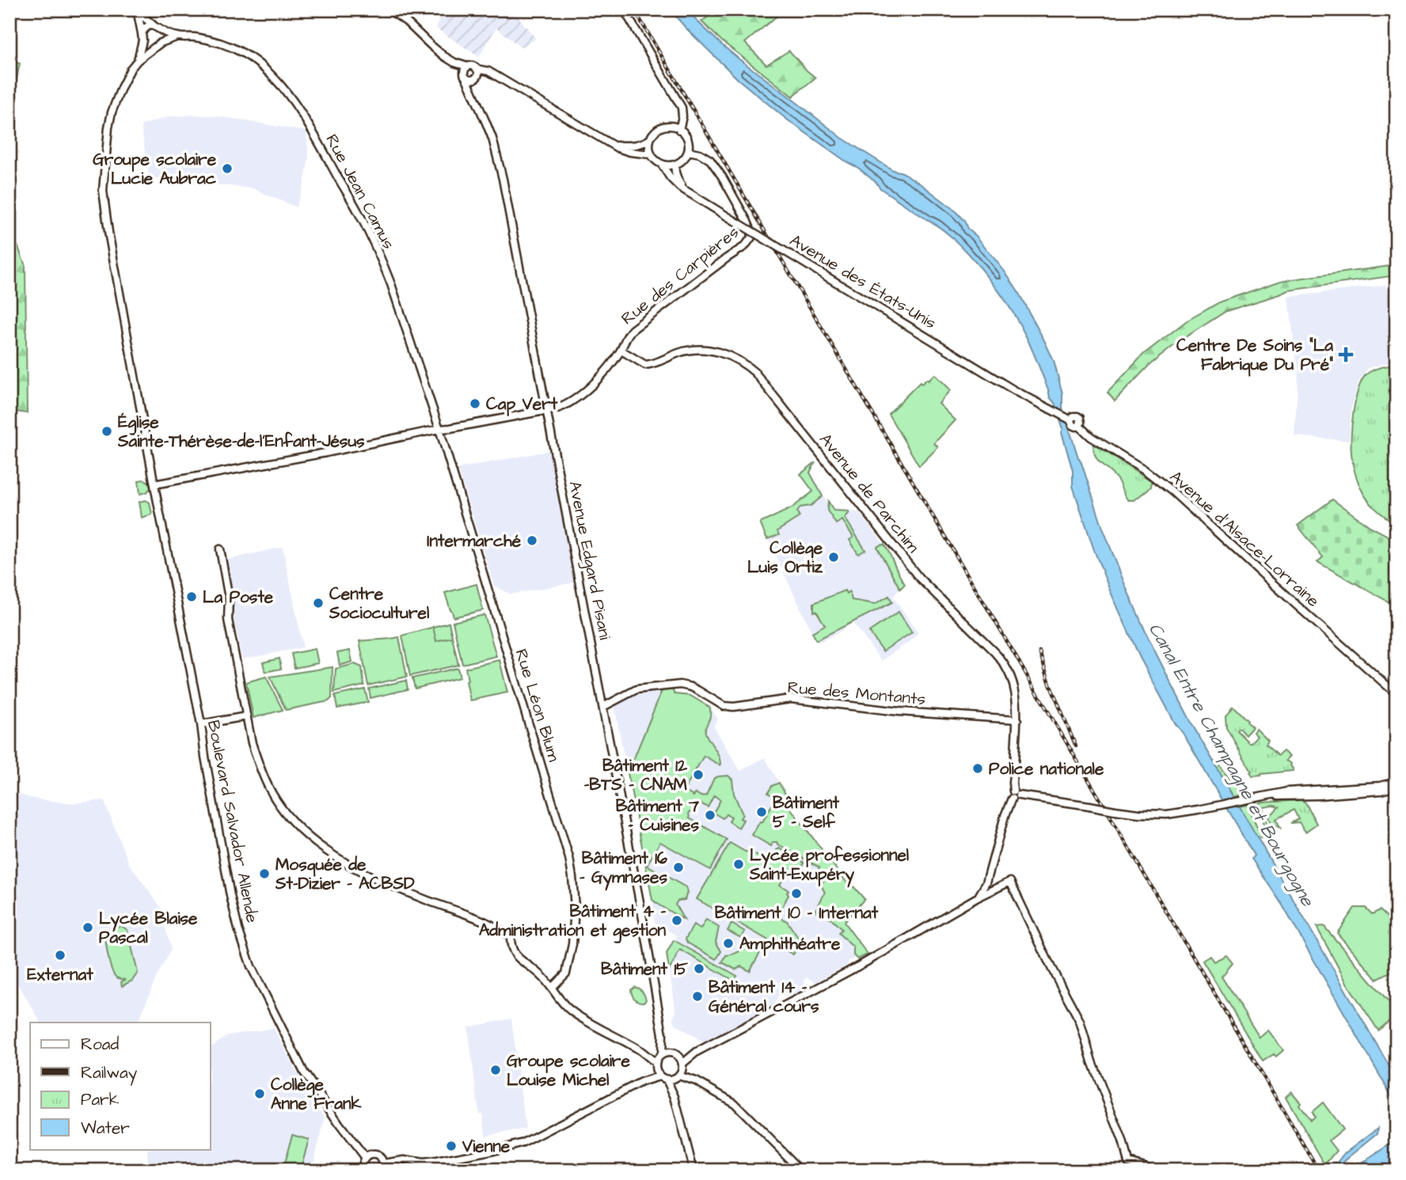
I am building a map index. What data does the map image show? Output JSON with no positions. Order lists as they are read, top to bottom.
{
  "streets": {
    "street": [
      "Rue Jean Camus",
      "Rue des Carpières",
      "Avenue des États-Unis",
      "Avenue de Parchim",
      "Avenue d'Alsace-Lorraine",
      "Avenue Edgard Pisani",
      "Rue des Montants",
      "Rue Léon Blum",
      "Boulevard Salvador Allende"
    ]
  },
  "crossings": [
    ["Rue Jean Camus", "Rue des Carpières"],
    ["Rue Jean Camus", "Rue Léon Blum"],
    ["Rue Jean Camus", "Boulevard Salvador Allende"],
    ["Rue des Carpières", "Avenue des États-Unis"],
    ["Rue des Carpières", "Avenue de Parchim"],
    ["Rue des Carpières", "Avenue Edgard Pisani"],
    ["Rue des Carpières", "Rue Léon Blum"],
    ["Rue des Carpières", "Boulevard Salvador Allende"],
    ["Avenue des États-Unis", "Avenue d'Alsace-Lorraine"],
    ["Avenue de Parchim", "Rue des Montants"],
    ["Avenue Edgard Pisani", "Rue des Montants"]
  ],
  "water": ["Canal Entre Champagne et Bourgogne"],
  "places": {
    "other": [
      "Groupe scolaire Lucie Aubrac",
      "Cap Vert",
      "Église Sainte-Thérèse-de-l'Enfant-Jésus",
      "Intermarché",
      "Collège Luis Ortiz",
      "La Poste",
      "Centre Socioculturel",
      "Police nationale",
      "Bâtiment 12 -BTS - CNAM",
      "Bâtiment 5 - Self",
      "Bâtiment 7 - Cuisines",
      "Lycée professionnel Saint-Exupéry",
      "Bâtiment 16 - Gymnases",
      "Mosquée de St-Dizier - ACBSD",
      "Bâtiment 10 - Internat",
      "Bâtiment 4 - Administration et gestion",
      "Lycée Blaise Pascal",
      "Amphithéatre",
      "Externat",
      "Bâtiment 15",
      "Bâtiment 14 - Général cours",
      "Groupe scolaire Louise Michel",
      "Collège Anne Frank",
      "Vienne"
    ],
    "health": ["Centre De Soins \"La Fabrique Du Pré\""]
  },
  "legend": [
    "Road",
    "Railway",
    "Park",
    "Water"
  ]
}
